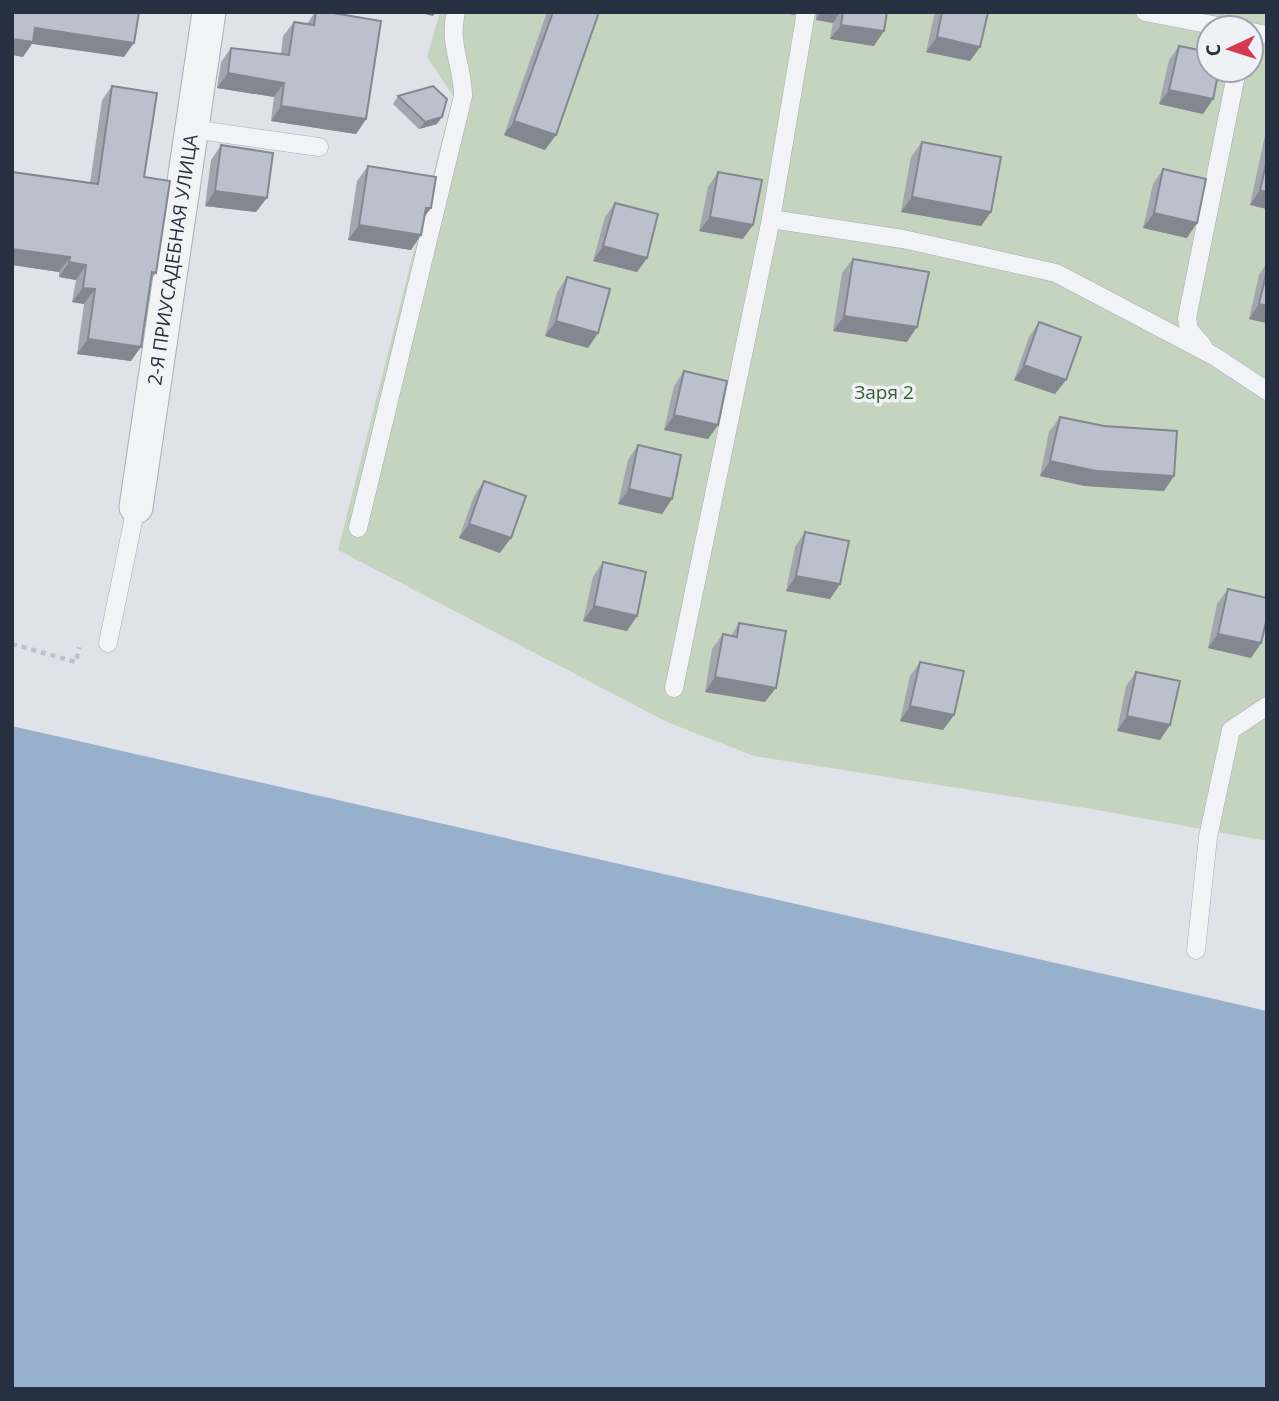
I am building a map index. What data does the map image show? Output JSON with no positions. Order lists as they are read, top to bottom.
{
  "streets": {
    "street": ["2-Я ПРИУСАДЕБНАЯ УЛИЦА"]
  },
  "parks": ["Заря 2"],
  "north": "left"
}
